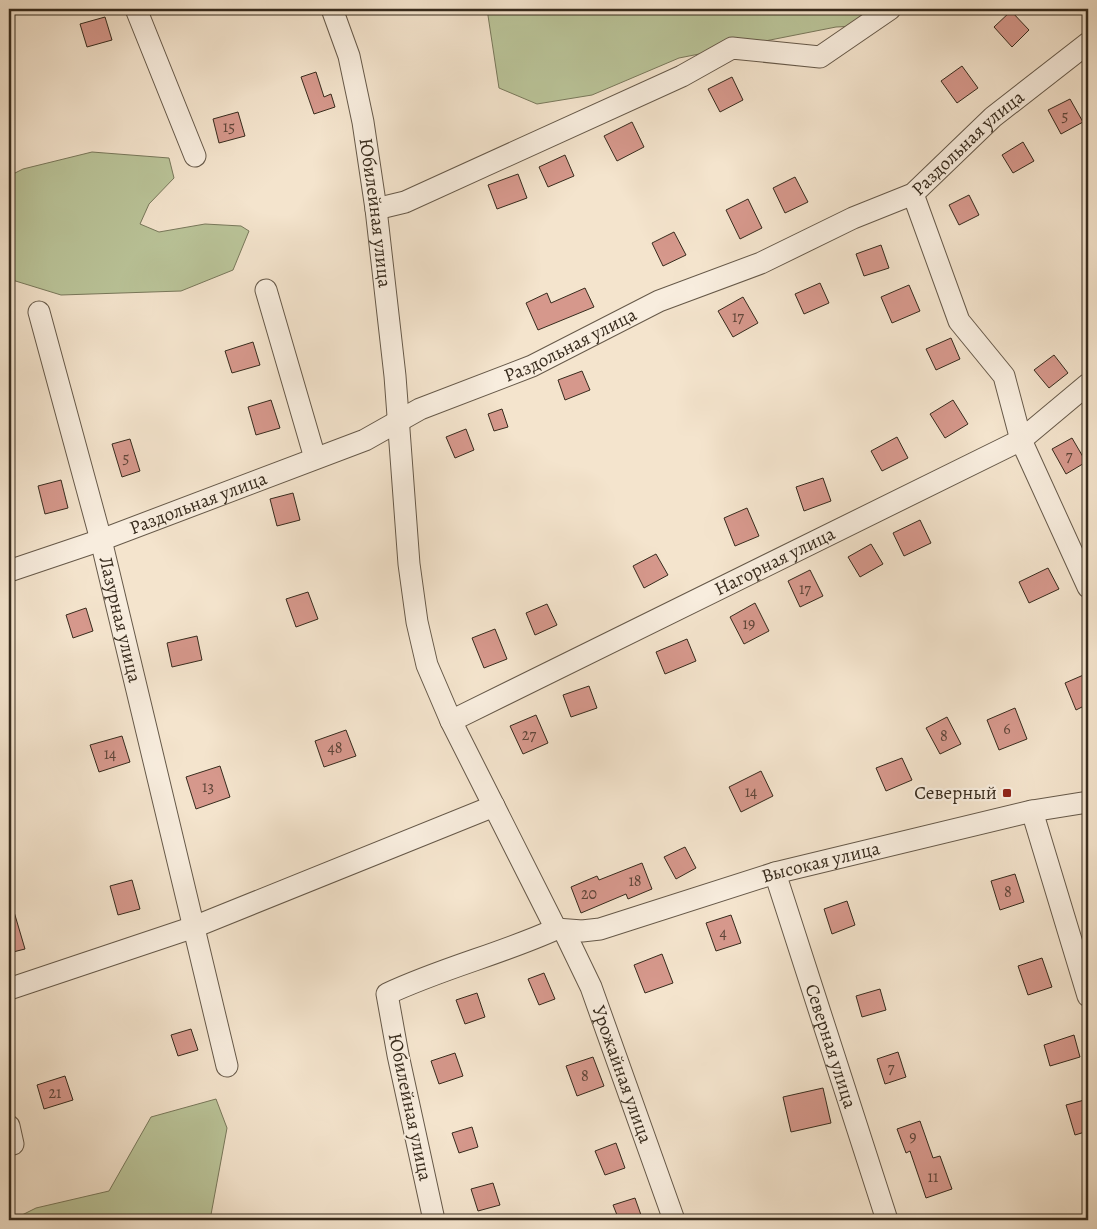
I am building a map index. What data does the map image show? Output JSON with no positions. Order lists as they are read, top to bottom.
{
  "streets": {
    "street": [
      "Раздольная улица",
      "Юбилейная улица",
      "Нагорная улица",
      "Лазурная улица",
      "Высокая улица",
      "Северная улица",
      "Урожайная улица"
    ]
  },
  "crossings": [
    ["Раздольная улица", "Юбилейная улица"],
    ["Раздольная улица", "Лазурная улица"],
    ["Юбилейная улица", "Нагорная улица"],
    ["Юбилейная улица", "Высокая улица"],
    ["Юбилейная улица", "Урожайная улица"],
    ["Нагорная улица", "Урожайная улица"],
    ["Высокая улица", "Северная улица"],
    ["Высокая улица", "Урожайная улица"]
  ],
  "places": {
    "transit": ["Северный"]
  },
  "house_numbers": [
    "5",
    "15",
    "17",
    "7",
    "5",
    "17",
    "19",
    "6",
    "27",
    "8",
    "48",
    "14",
    "13",
    "14",
    "18",
    "8",
    "20",
    "4",
    "7",
    "8",
    "21",
    "9",
    "11"
  ]
}
